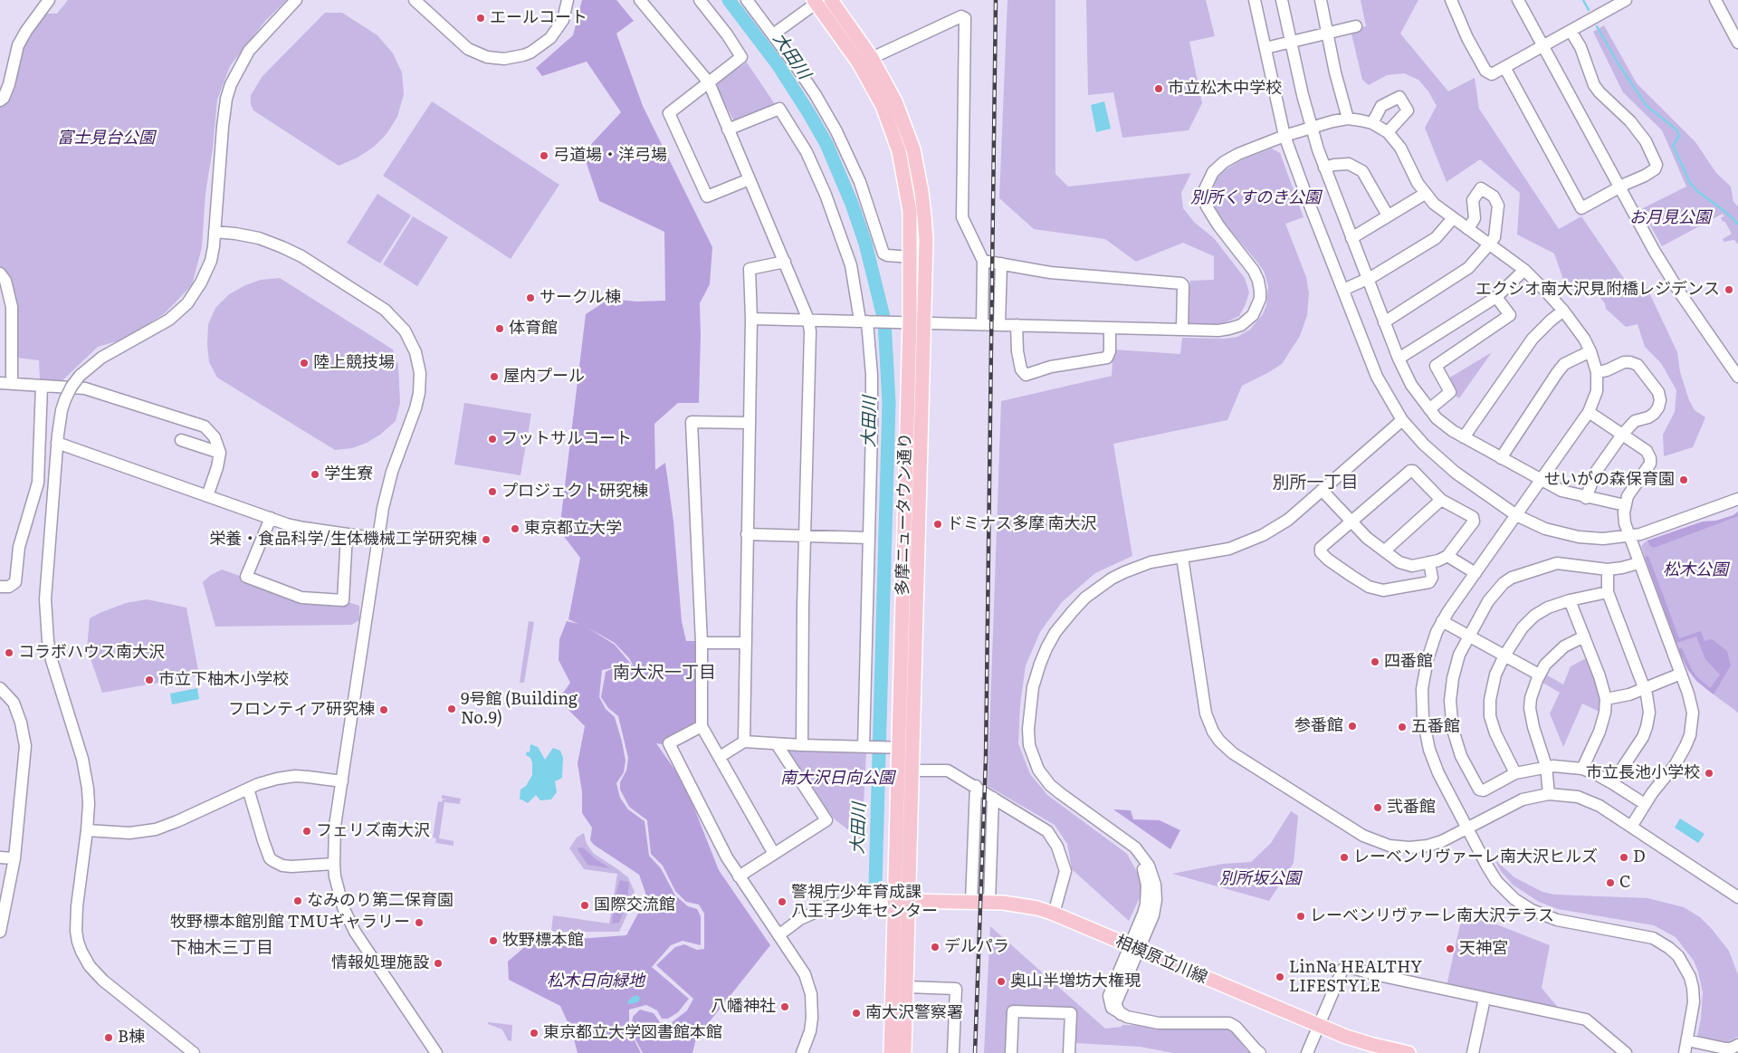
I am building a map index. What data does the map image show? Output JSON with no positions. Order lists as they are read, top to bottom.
{
  "streets": {
    "main road": ["多摩ニュータウン通り", "相模原立川線"]
  },
  "crossings": [
    ["多摩ニュータウン通り", "相模原立川線"]
  ],
  "districts": ["別所一丁目", "南大沢一丁目", "下柚木三丁目"],
  "water": ["大田川"],
  "parks": [
    "富士見台公園",
    "別所くすのき公園",
    "お月見公園",
    "松木公園",
    "南大沢日向公園",
    "別所坂公園",
    "松木日向緑地"
  ],
  "places": [
    "エールコート",
    "市立松木中学校",
    "弓道場・洋弓場",
    "エクシオ南大沢見附橋レジデンス",
    "サークル棟",
    "体育館",
    "陸上競技場",
    "屋内プール",
    "フットサルコート",
    "学生寮",
    "せいがの森保育園",
    "プロジェクト研究棟",
    "ドミナス多摩 南大沢",
    "東京都立大学",
    "栄養・食品科学/生体機械工学研究棟",
    "コラボハウス南大沢",
    "四番館",
    "市立下柚木小学校",
    "9号館 (Building No.9)",
    "フロンティア研究棟",
    "参番館",
    "五番館",
    "市立長池小学校",
    "弐番館",
    "フェリズ南大沢",
    "レーベンリヴァーレ南大沢ヒルズ",
    "D",
    "C",
    "なみのり第二保育園",
    "警視庁少年育成課 八王子少年センター",
    "国際交流館",
    "レーベンリヴァーレ南大沢テラス",
    "牧野標本館別館 TMUギャラリー",
    "牧野標本館",
    "デルパラ",
    "天神宮",
    "情報処理施設",
    "LinNa HEALTHY LIFESTYLE",
    "奥山半増坊大権現",
    "八幡神社",
    "南大沢警察署",
    "東京都立大学図書館本館",
    "B棟"
  ]
}
